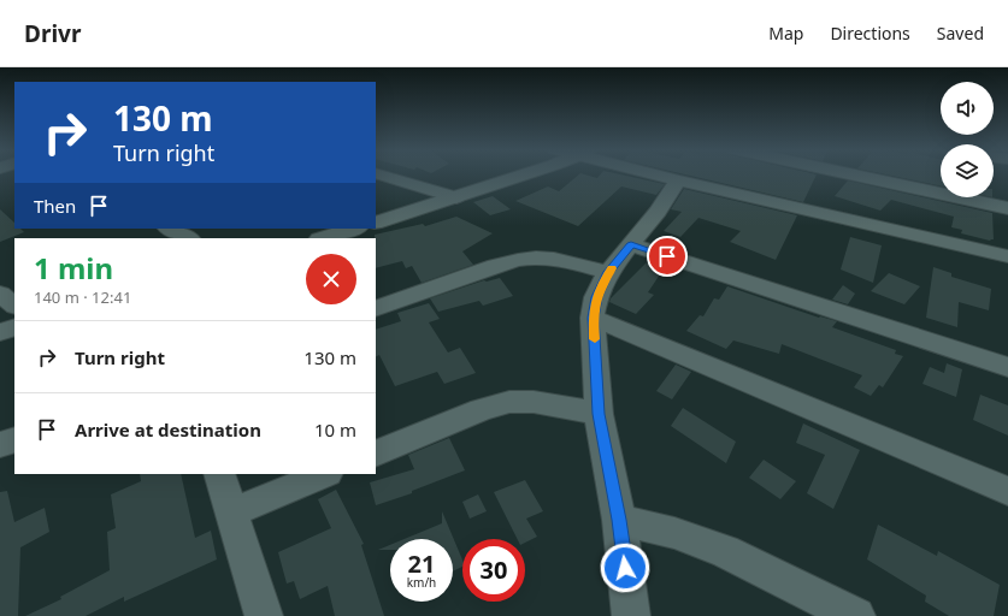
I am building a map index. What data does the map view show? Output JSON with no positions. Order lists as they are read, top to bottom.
{
  "page": {
    "header": "Drivr",
    "nav": ["Map", "Directions", "Saved"],
    "turn": ["130 m", "Turn right"],
    "then": "Then",
    "heading": ["1 min", "140 m · 12:41"],
    "list": [
      {
        "name": "Turn right",
        "value": "130 m"
      },
      {
        "name": "Arrive at destination",
        "value": "10 m"
      }
    ],
    "speed": "21 km/h",
    "limit": "30"
  }
}
